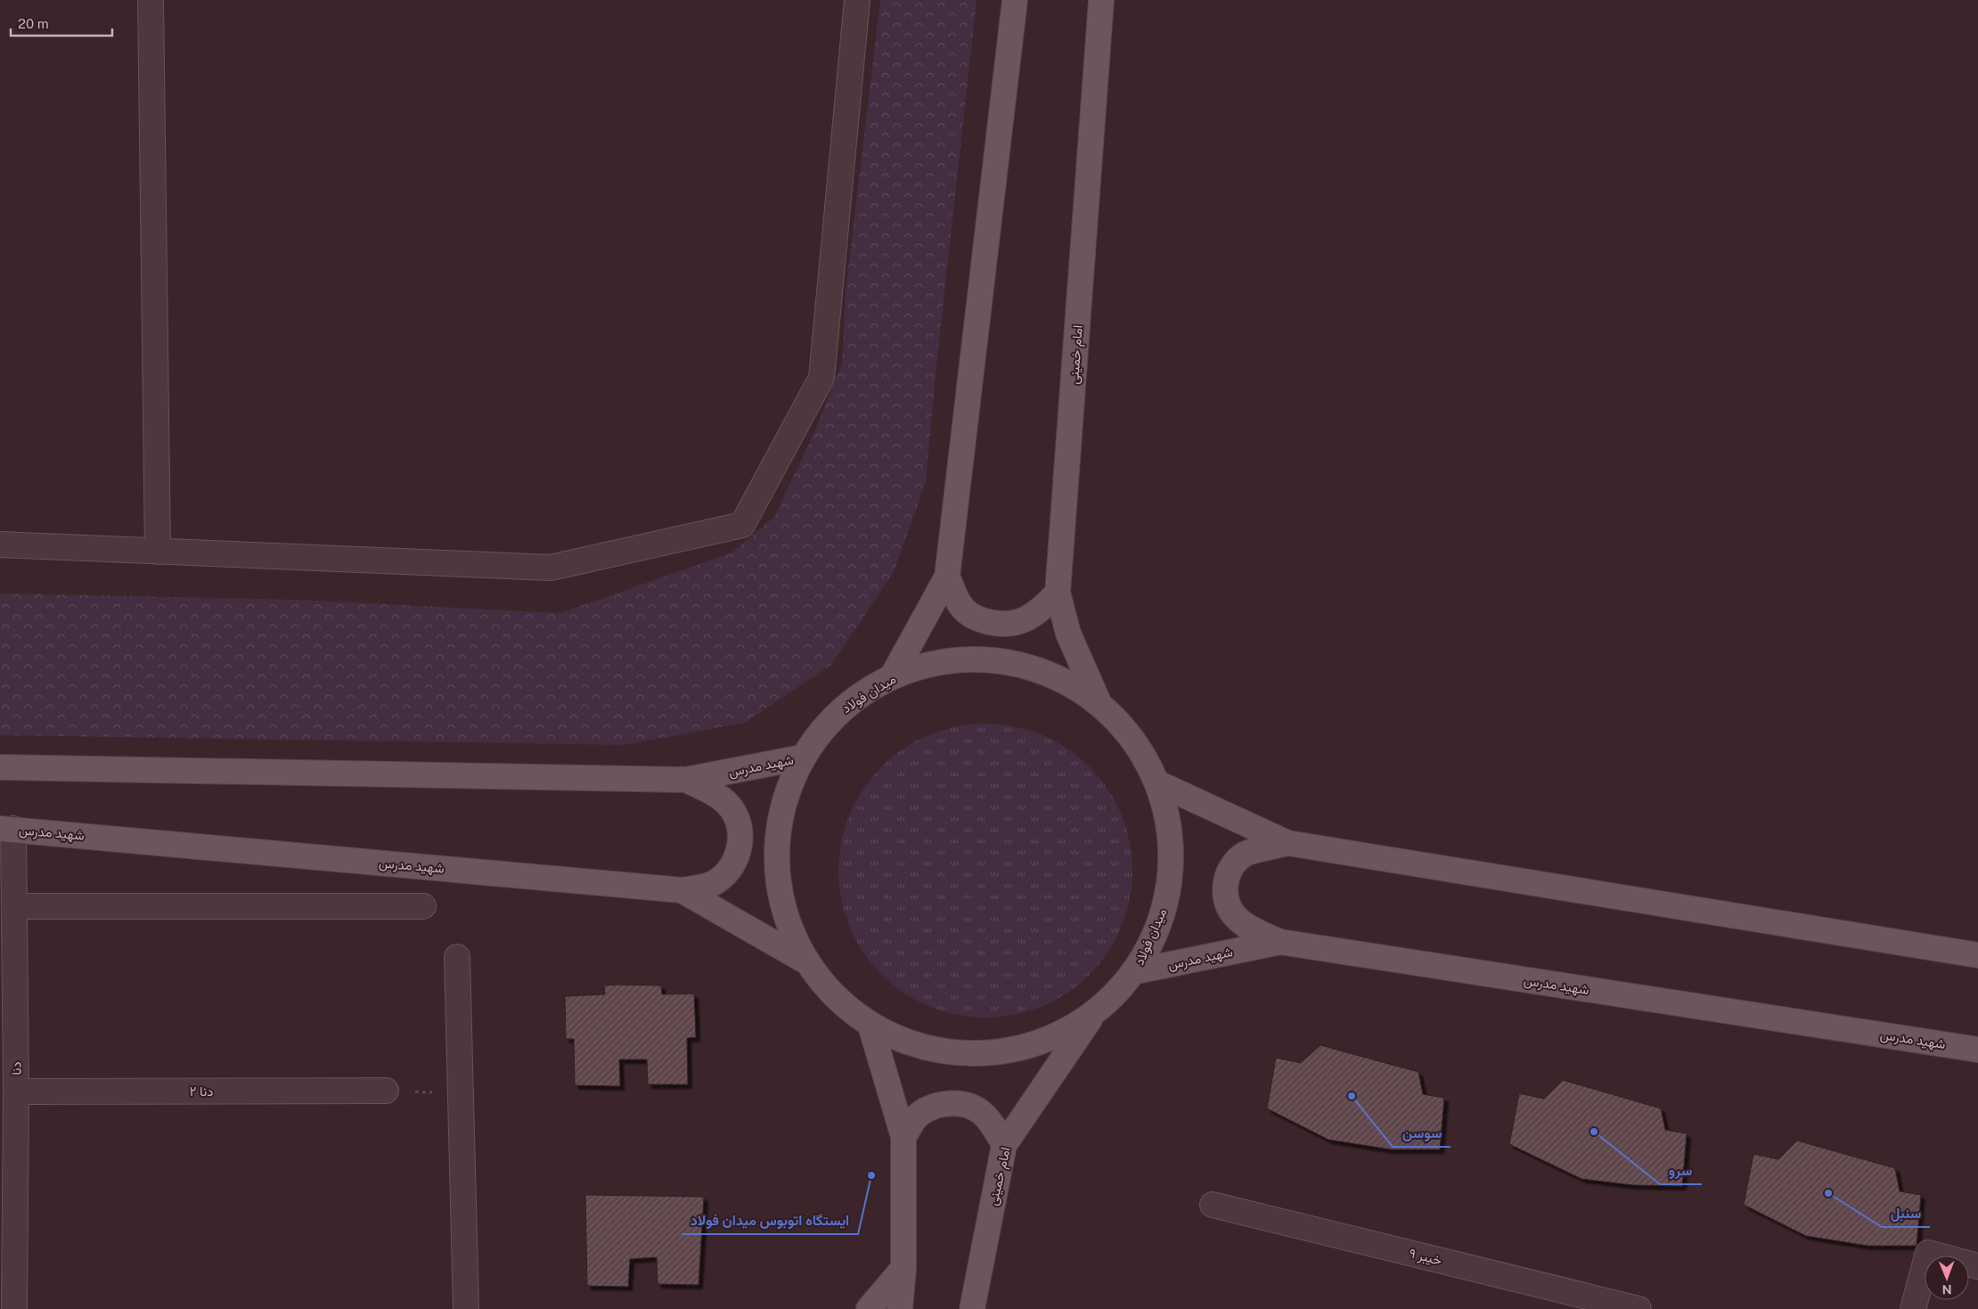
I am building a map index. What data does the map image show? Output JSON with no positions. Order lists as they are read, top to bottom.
{
  "streets": {
    "main road": ["امام خمینی", "میدان فولاد", "شهید مدرس"],
    "street": ["دنا", "دنا ۲", "خیبر ۹"]
  },
  "crossings": [
    ["امام خمینی", "میدان فولاد"],
    ["میدان فولاد", "شهید مدرس"],
    ["شهید مدرس", "دنا"],
    ["دنا", "دنا ۲"]
  ],
  "places": [
    "سوسن",
    "سرو",
    "ایستگاه اتوبوس میدان فولاد",
    "سنبل"
  ],
  "scale_bar": "20 m",
  "north": "bottom"
}
